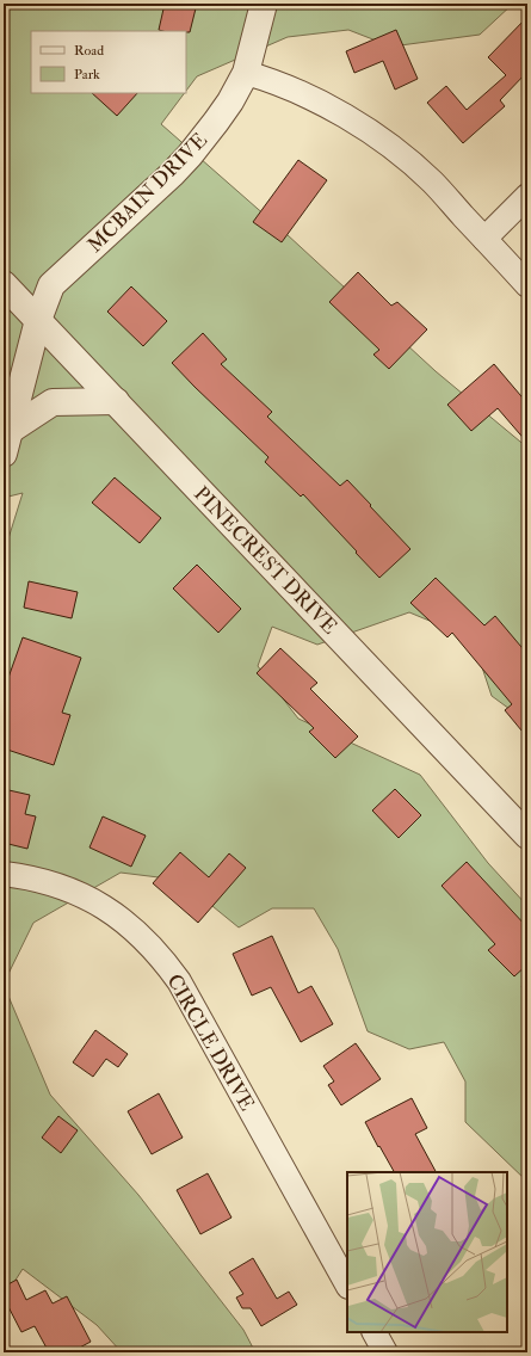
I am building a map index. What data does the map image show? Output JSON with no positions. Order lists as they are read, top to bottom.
{
  "streets": {
    "street": ["MCBAIN DRIVE", "PINECREST DRIVE", "CIRCLE DRIVE"]
  },
  "crossings": [
    ["MCBAIN DRIVE", "PINECREST DRIVE"]
  ],
  "legend": ["Road", "Park"]
}
